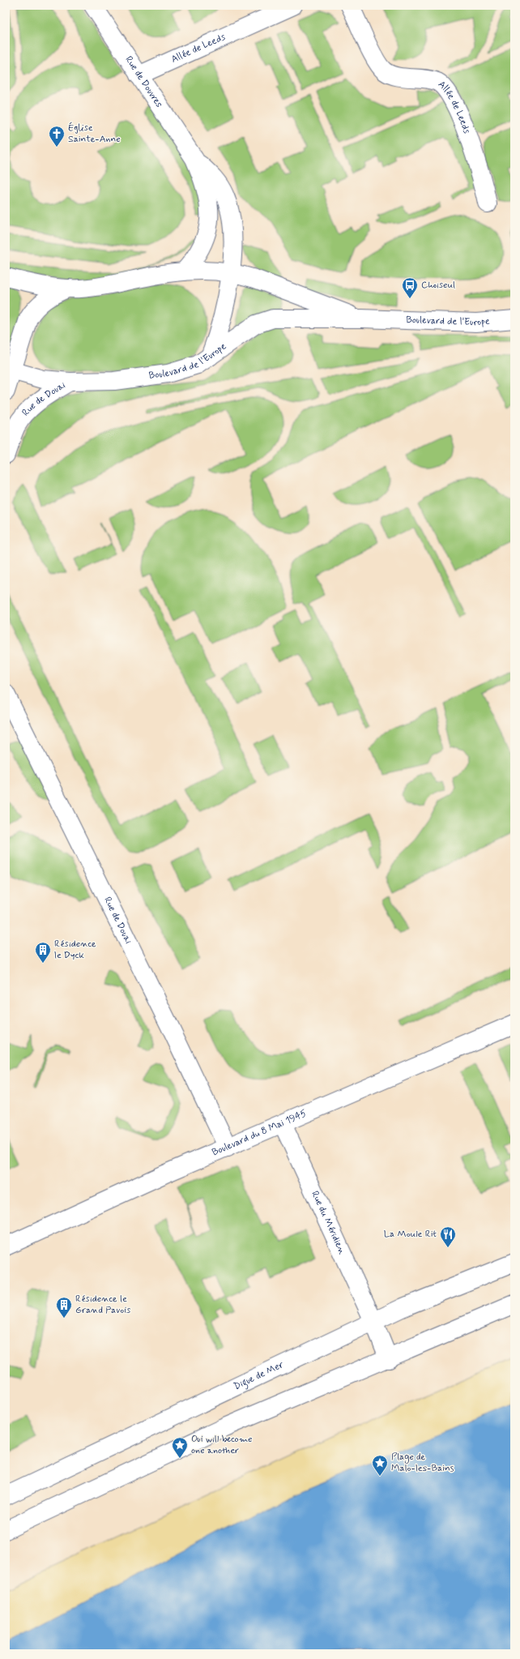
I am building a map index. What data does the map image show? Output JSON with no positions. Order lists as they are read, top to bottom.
{
  "streets": {
    "street": [
      "Allée de Leeds",
      "Rue de Douvres",
      "Boulevard de l'Europe",
      "Rue de Douai",
      "Boulevard du 8 Mai 1945",
      "Rue du Méridien",
      "Digue de Mer"
    ]
  },
  "crossings": [
    ["Allée de Leeds", "Rue de Douvres"],
    ["Rue de Douvres", "Boulevard de l'Europe"],
    ["Boulevard de l'Europe", "Rue de Douai"],
    ["Rue de Douai", "Boulevard du 8 Mai 1945"],
    ["Boulevard du 8 Mai 1945", "Rue du Méridien"],
    ["Rue du Méridien", "Digue de Mer"]
  ],
  "places": {
    "church": ["Église Sainte-Anne"],
    "bus stop": ["Choiseul"],
    "building": ["Résidence le Dyck", "Résidence le Grand Pavois"],
    "restaurant": ["La Moule Rit"],
    "place": ["Oui will become one another", "Plage de Malo-les-Bains"]
  }
}
